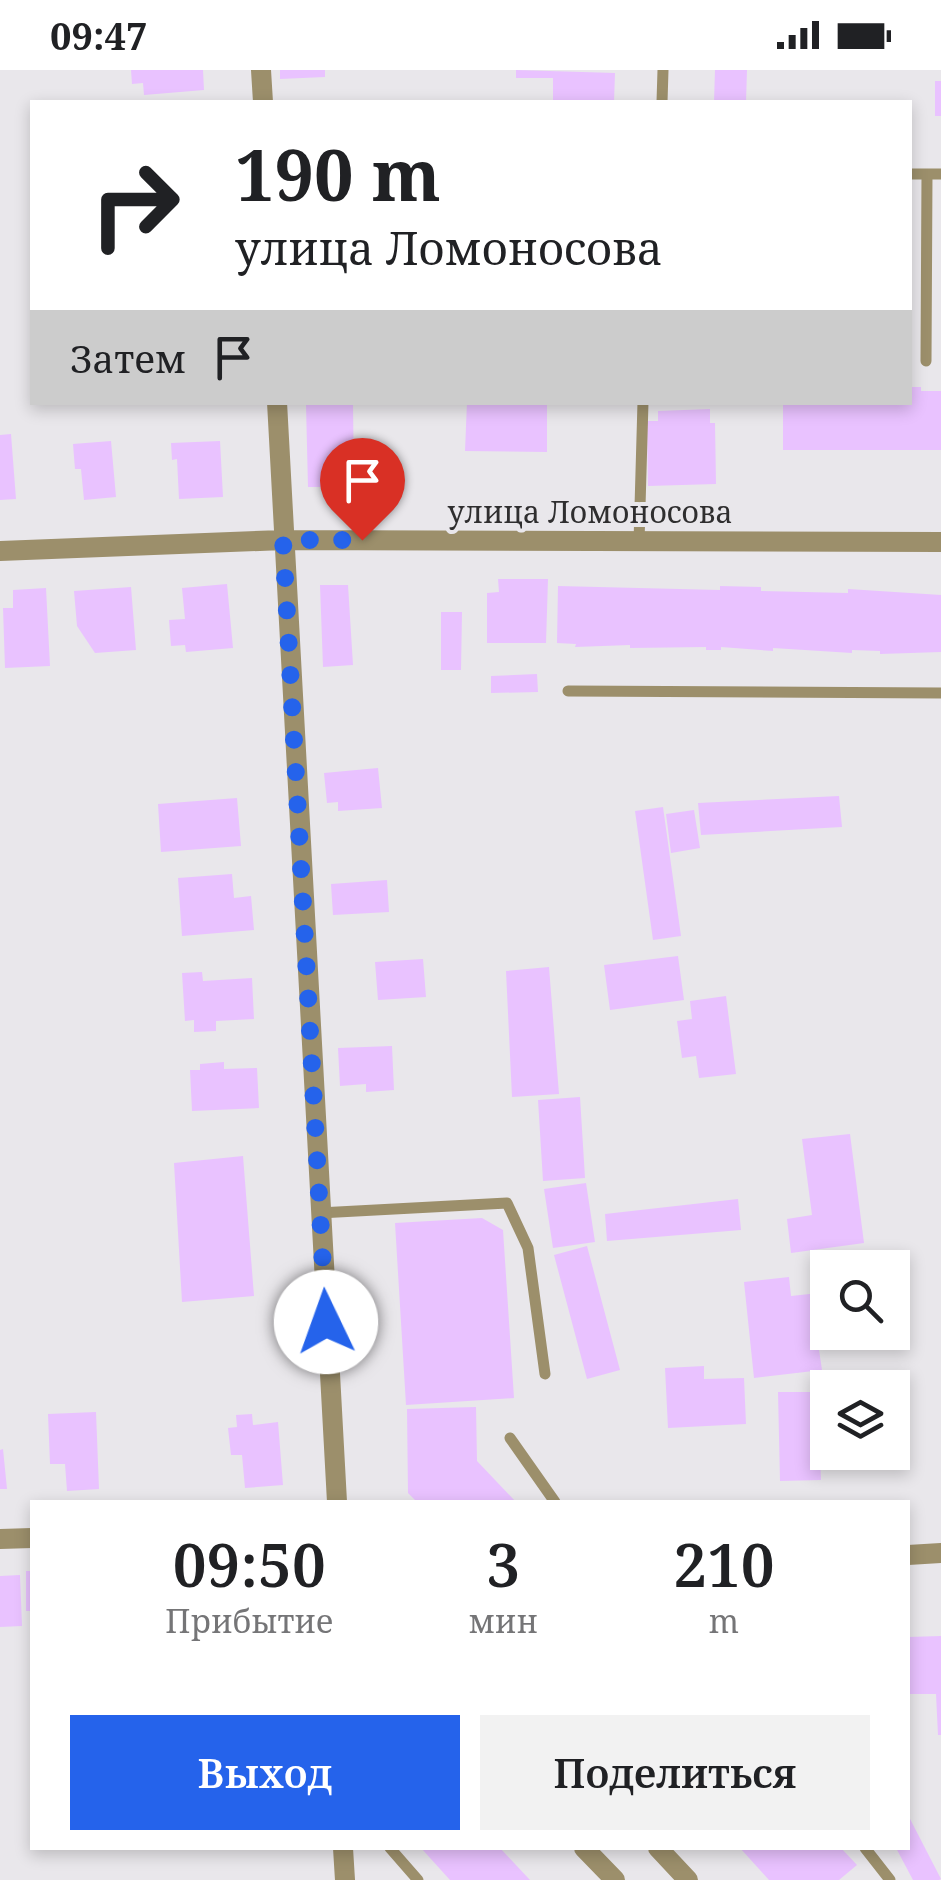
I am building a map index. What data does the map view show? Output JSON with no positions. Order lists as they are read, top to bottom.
{
  "streets": {
    "street": ["улица Ломоносова"]
  },
  "page": {
    "status": "09:47",
    "turn": ["190 m", "улица Ломоносова"],
    "then": "Затем",
    "eta": [
      "09:50",
      "Прибытие",
      "3",
      "мин",
      "210",
      "m"
    ],
    "buttons": ["Выход", "Поделиться"]
  }
}
